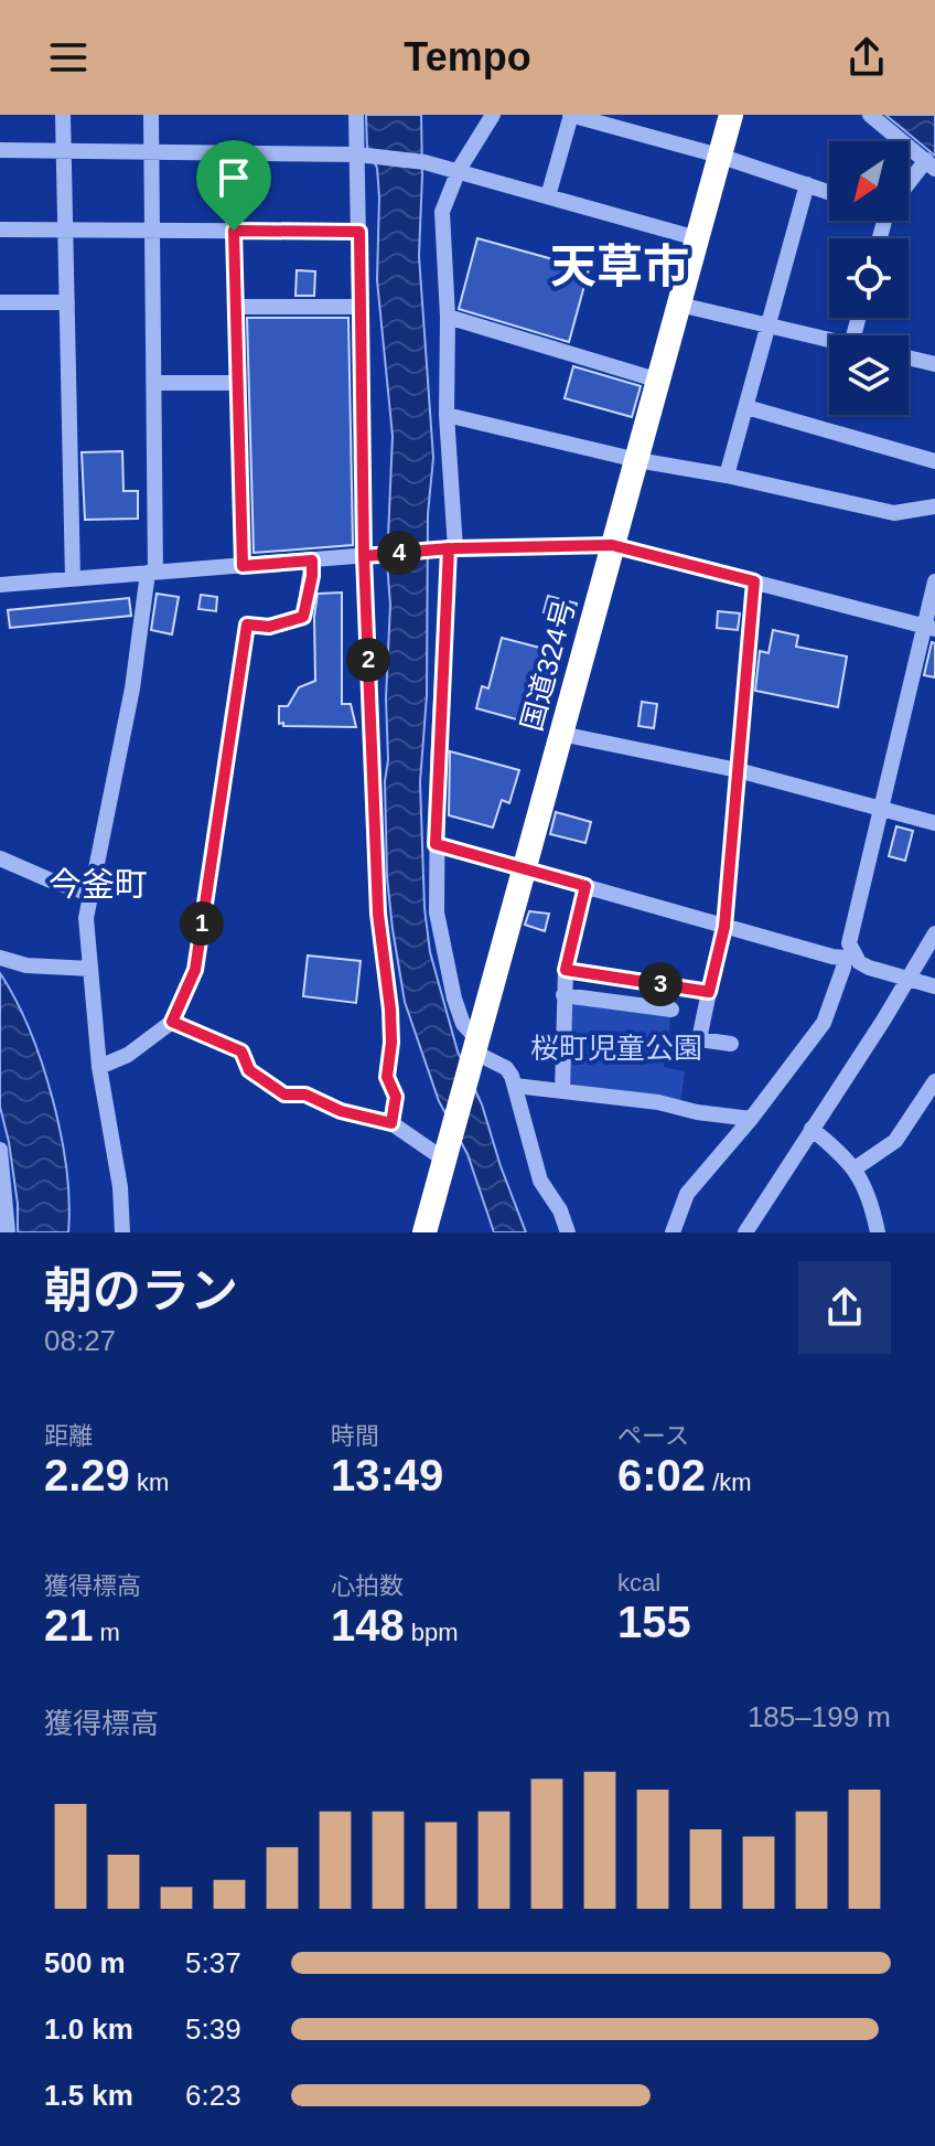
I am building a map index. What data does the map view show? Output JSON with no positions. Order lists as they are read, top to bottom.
{
  "streets": {
    "highway": ["国道324号"]
  },
  "districts": ["天草市", "今釜町"],
  "parks": ["桜町児童公園"],
  "north": "bottom left",
  "page": {
    "header": "Tempo",
    "pins": [
      "4",
      "2",
      "1",
      "3"
    ],
    "heading": ["朝のラン", "08:27"],
    "stats": [
      ["距離", "2.29 km"],
      ["時間", "13:49"],
      ["ペース", "6:02 /km"],
      ["獲得標高", "21 m"],
      ["心拍数", "148 bpm"],
      ["kcal", "155"]
    ],
    "chart": ["獲得標高", "185–199 m"],
    "list": [
      {
        "name": "500 m",
        "note": "5:37"
      },
      {
        "name": "1.0 km",
        "note": "5:39"
      },
      {
        "name": "1.5 km",
        "note": "6:23"
      }
    ]
  }
}
